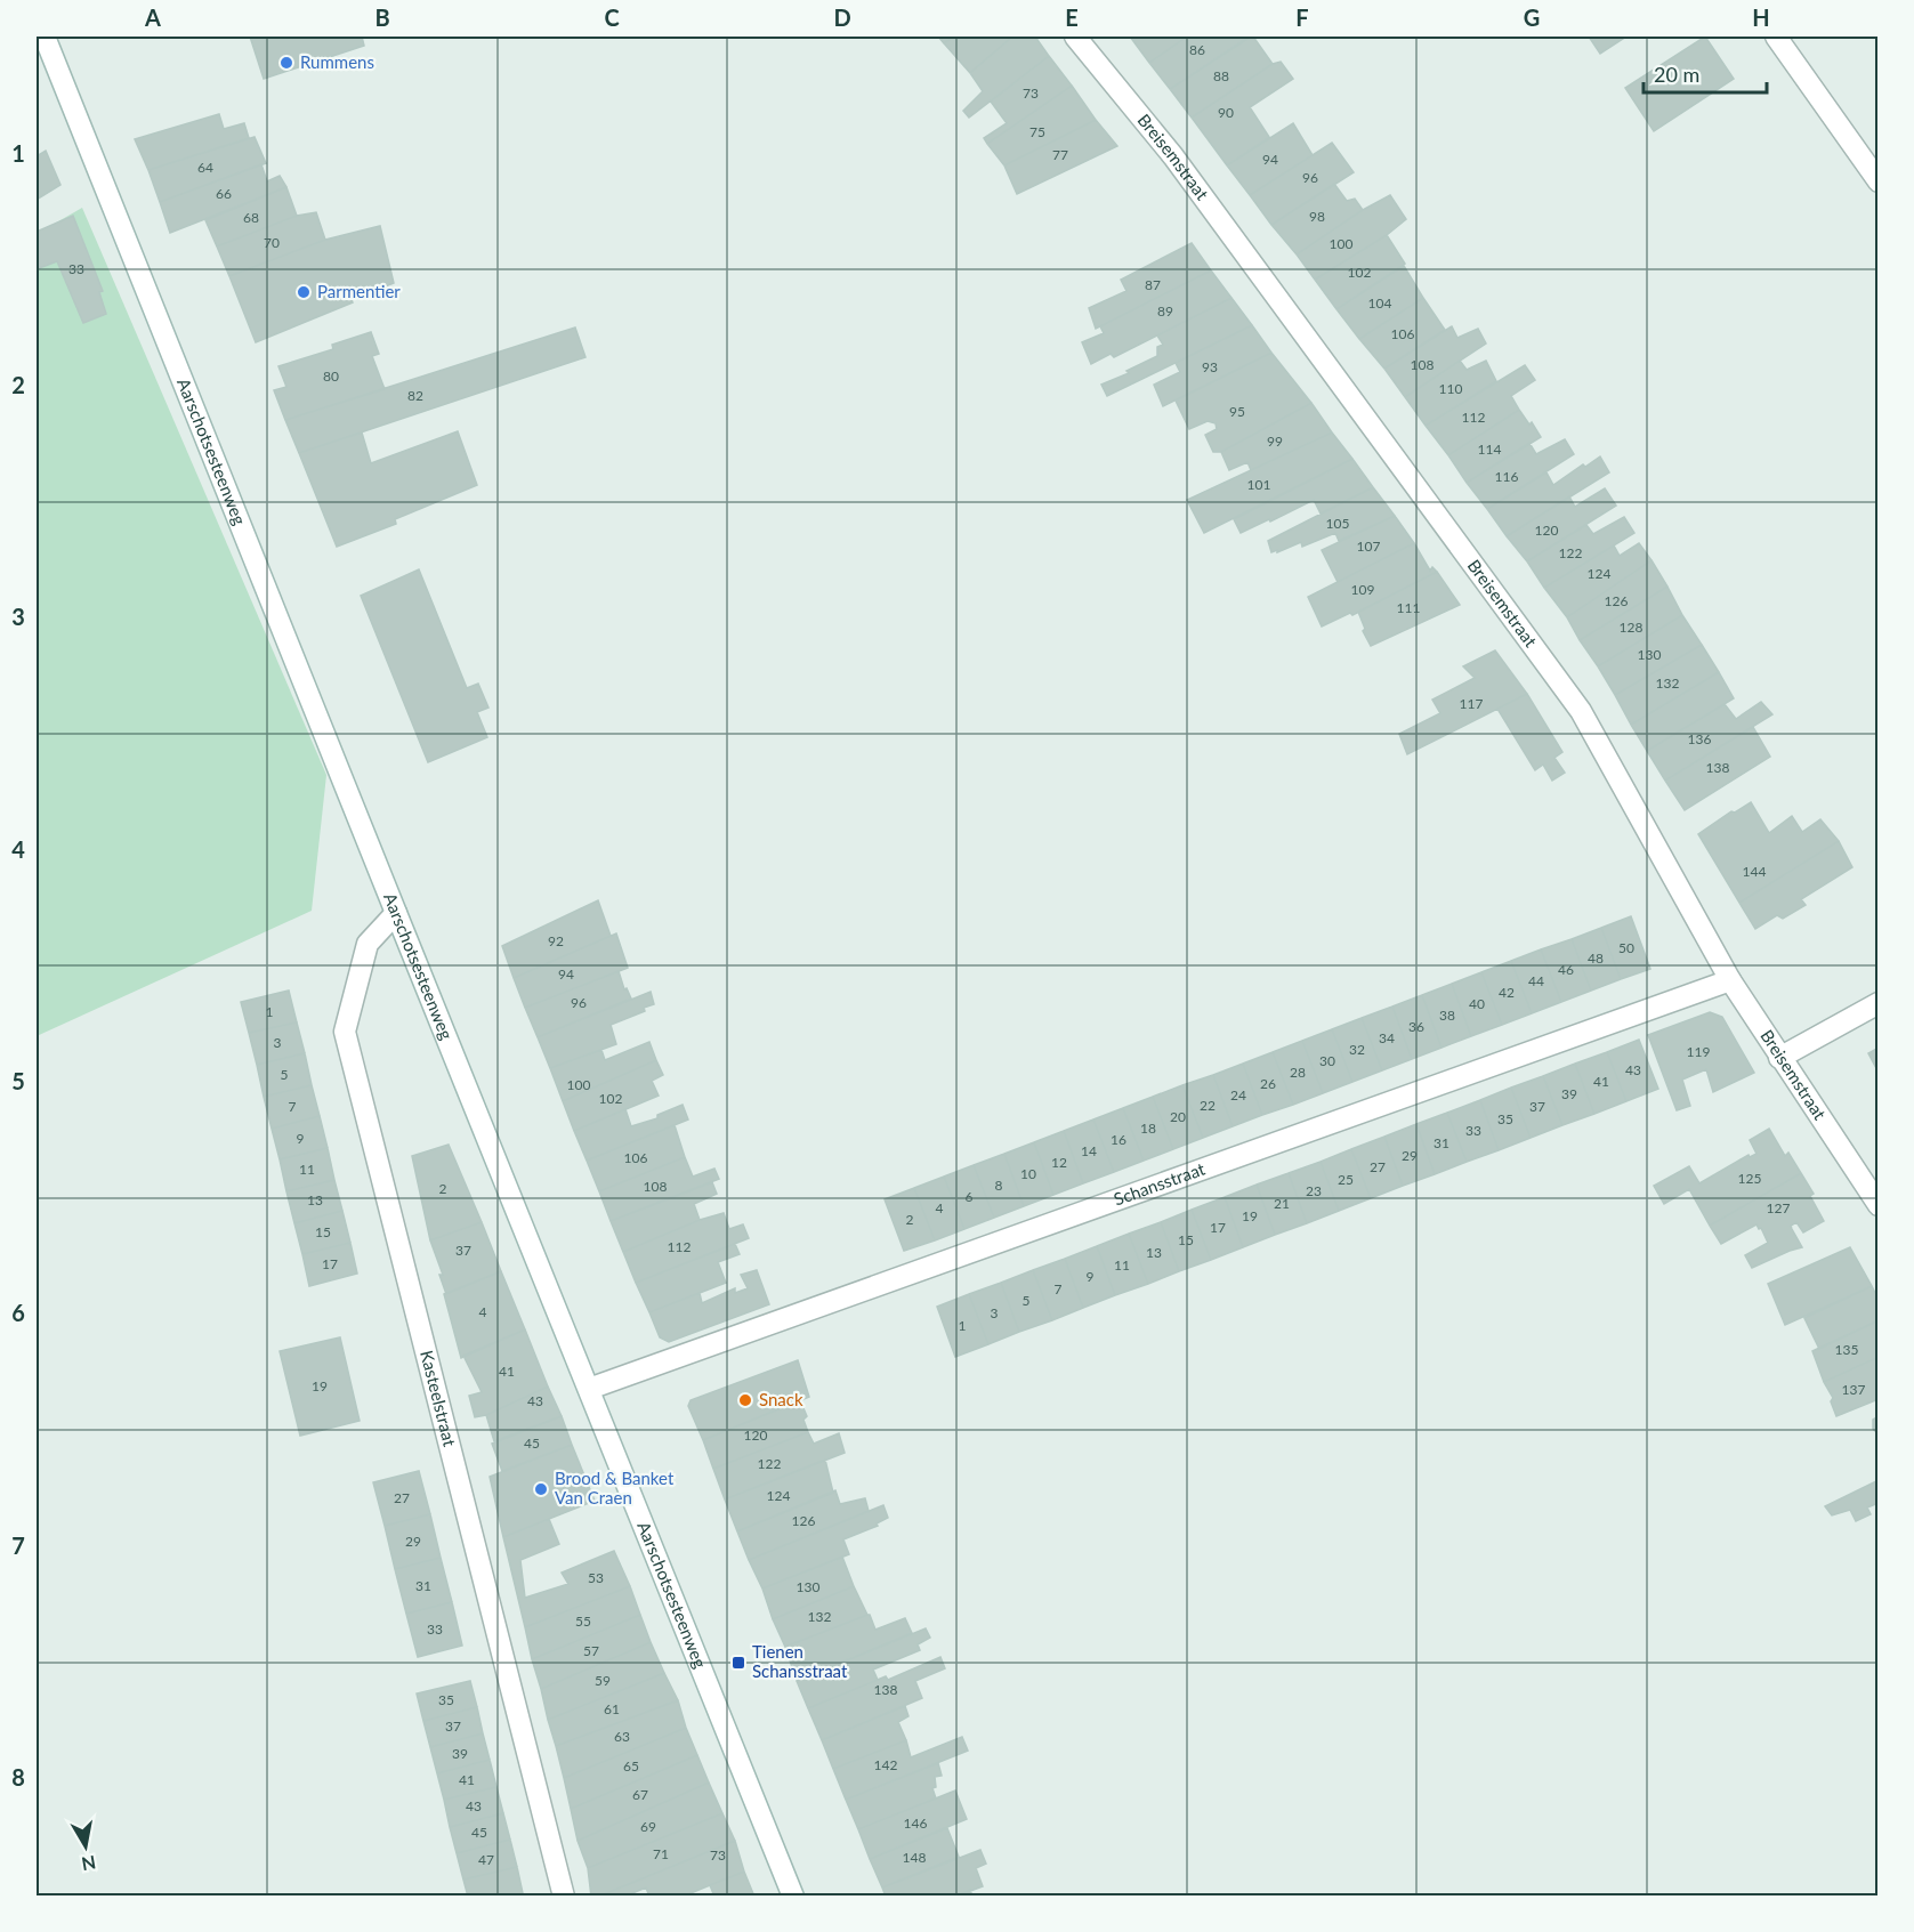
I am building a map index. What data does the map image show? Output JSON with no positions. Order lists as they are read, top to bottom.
{
  "streets": {
    "street": [
      "Breisemstraat",
      "Aarschotsesteenweg",
      "Schansstraat",
      "Kasteelstraat"
    ]
  },
  "crossings": [
    ["Breisemstraat", "Schansstraat"],
    ["Aarschotsesteenweg", "Schansstraat"],
    ["Aarschotsesteenweg", "Kasteelstraat"]
  ],
  "places": {
    "other": [
      "Rummens",
      "Parmentier",
      "Snack",
      "Brood & Banket Van Craen"
    ],
    "transit": ["Tienen Schansstraat"]
  },
  "house_numbers": [
    "86",
    "88",
    "73",
    "90",
    "75",
    "77",
    "94",
    "64",
    "96",
    "66",
    "98",
    "68",
    "70",
    "100",
    "33",
    "102",
    "87",
    "104",
    "89",
    "106",
    "108",
    "93",
    "80",
    "110",
    "82",
    "95",
    "112",
    "99",
    "114",
    "116",
    "101",
    "105",
    "120",
    "107",
    "122",
    "124",
    "109",
    "126",
    "111",
    "128",
    "130",
    "132",
    "117",
    "136",
    "138",
    "144",
    "92",
    "50",
    "48",
    "46",
    "94",
    "44",
    "42",
    "96",
    "40",
    "1",
    "38",
    "36",
    "34",
    "3",
    "32",
    "119",
    "30",
    "43",
    "28",
    "5",
    "41",
    "26",
    "100",
    "39",
    "24",
    "102",
    "22",
    "7",
    "37",
    "20",
    "35",
    "18",
    "33",
    "9",
    "16",
    "31",
    "14",
    "29",
    "106",
    "12",
    "27",
    "11",
    "10",
    "125",
    "25",
    "8",
    "108",
    "2",
    "23",
    "6",
    "13",
    "21",
    "4",
    "127",
    "19",
    "2",
    "17",
    "15",
    "15",
    "112",
    "37",
    "13",
    "17",
    "11",
    "9",
    "7",
    "5",
    "4",
    "3",
    "1",
    "135",
    "41",
    "19",
    "137",
    "43",
    "120",
    "45",
    "122",
    "124",
    "27",
    "126",
    "29",
    "53",
    "31",
    "130",
    "132",
    "55",
    "33",
    "57",
    "59",
    "138",
    "35",
    "61",
    "37",
    "63",
    "39",
    "142",
    "65",
    "41",
    "67",
    "43",
    "146",
    "69",
    "45",
    "71",
    "73",
    "148",
    "47"
  ],
  "scale_bar": "20 m",
  "north": "bottom",
  "grid": {
    "columns": [
      "A",
      "B",
      "C",
      "D",
      "E",
      "F",
      "G",
      "H"
    ],
    "rows": [
      "1",
      "2",
      "3",
      "4",
      "5",
      "6",
      "7",
      "8"
    ]
  }
}
